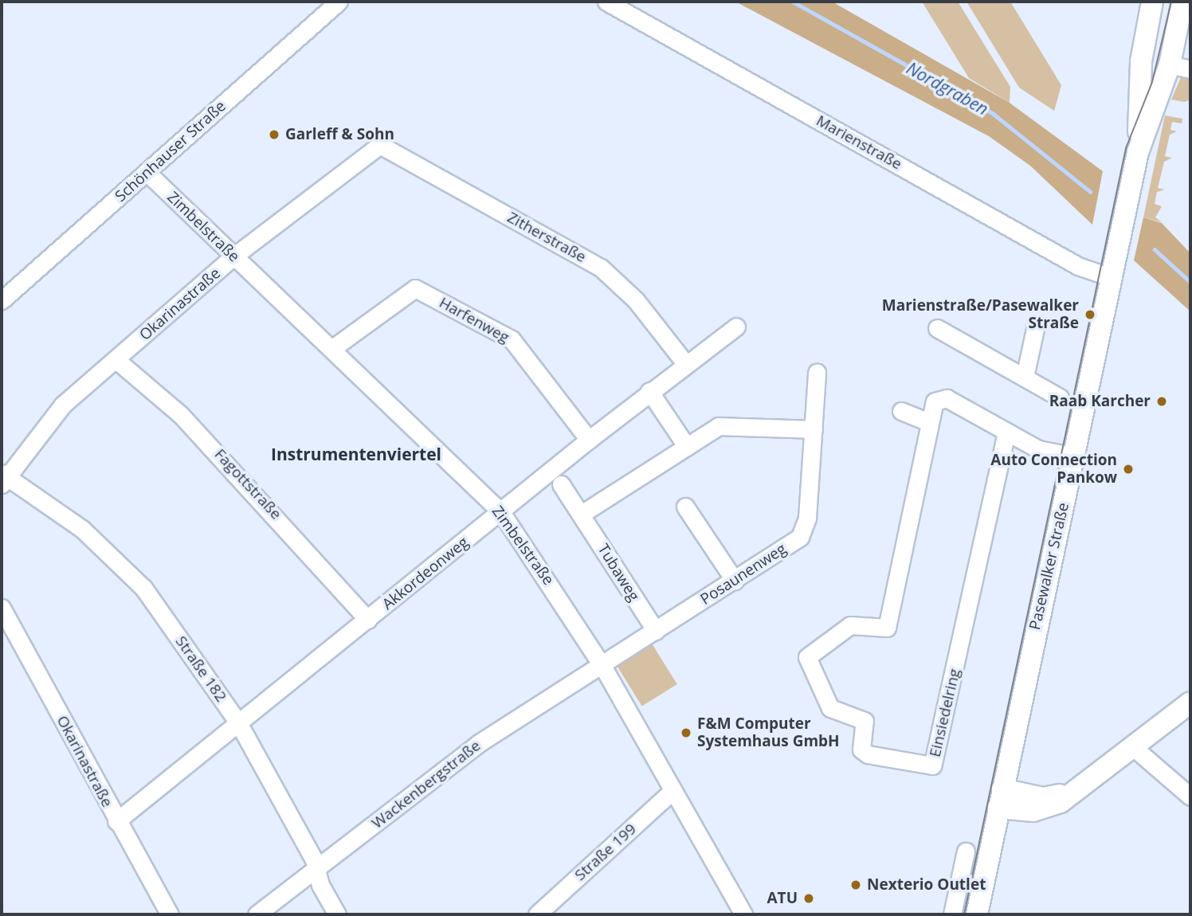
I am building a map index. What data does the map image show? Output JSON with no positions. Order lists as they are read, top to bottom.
{
  "streets": {
    "main road": ["Pasewalker Straße"],
    "street": [
      "Marienstraße",
      "Schönhauser Straße",
      "Zimbelstraße",
      "Zitherstraße",
      "Okarinastraße",
      "Harfenweg",
      "Fagottstraße",
      "Tubaweg",
      "Akkordeonweg",
      "Posaunenweg",
      "Straße 182",
      "Einsiedelring",
      "Wackenbergstraße",
      "Straße 199"
    ]
  },
  "crossings": [
    ["Marienstraße", "Pasewalker Straße"],
    ["Schönhauser Straße", "Zimbelstraße"],
    ["Zimbelstraße", "Okarinastraße"],
    ["Zimbelstraße", "Harfenweg"],
    ["Zimbelstraße", "Akkordeonweg"],
    ["Zimbelstraße", "Posaunenweg"],
    ["Zimbelstraße", "Wackenbergstraße"],
    ["Zimbelstraße", "Straße 199"],
    ["Zitherstraße", "Okarinastraße"],
    ["Zitherstraße", "Akkordeonweg"],
    ["Okarinastraße", "Fagottstraße"],
    ["Okarinastraße", "Akkordeonweg"],
    ["Okarinastraße", "Straße 182"],
    ["Harfenweg", "Akkordeonweg"],
    ["Fagottstraße", "Akkordeonweg"],
    ["Pasewalker Straße", "Einsiedelring"],
    ["Tubaweg", "Posaunenweg"],
    ["Akkordeonweg", "Straße 182"],
    ["Posaunenweg", "Wackenbergstraße"],
    ["Straße 182", "Wackenbergstraße"]
  ],
  "districts": ["Instrumentenviertel"],
  "water": ["Nordgraben"],
  "places": [
    "Garleff & Sohn",
    "Marienstraße/Pasewalker Straße",
    "Raab Karcher",
    "Auto Connection Pankow",
    "F&M Computer Systemhaus GmbH",
    "Nexterio Outlet",
    "ATU"
  ]
}
